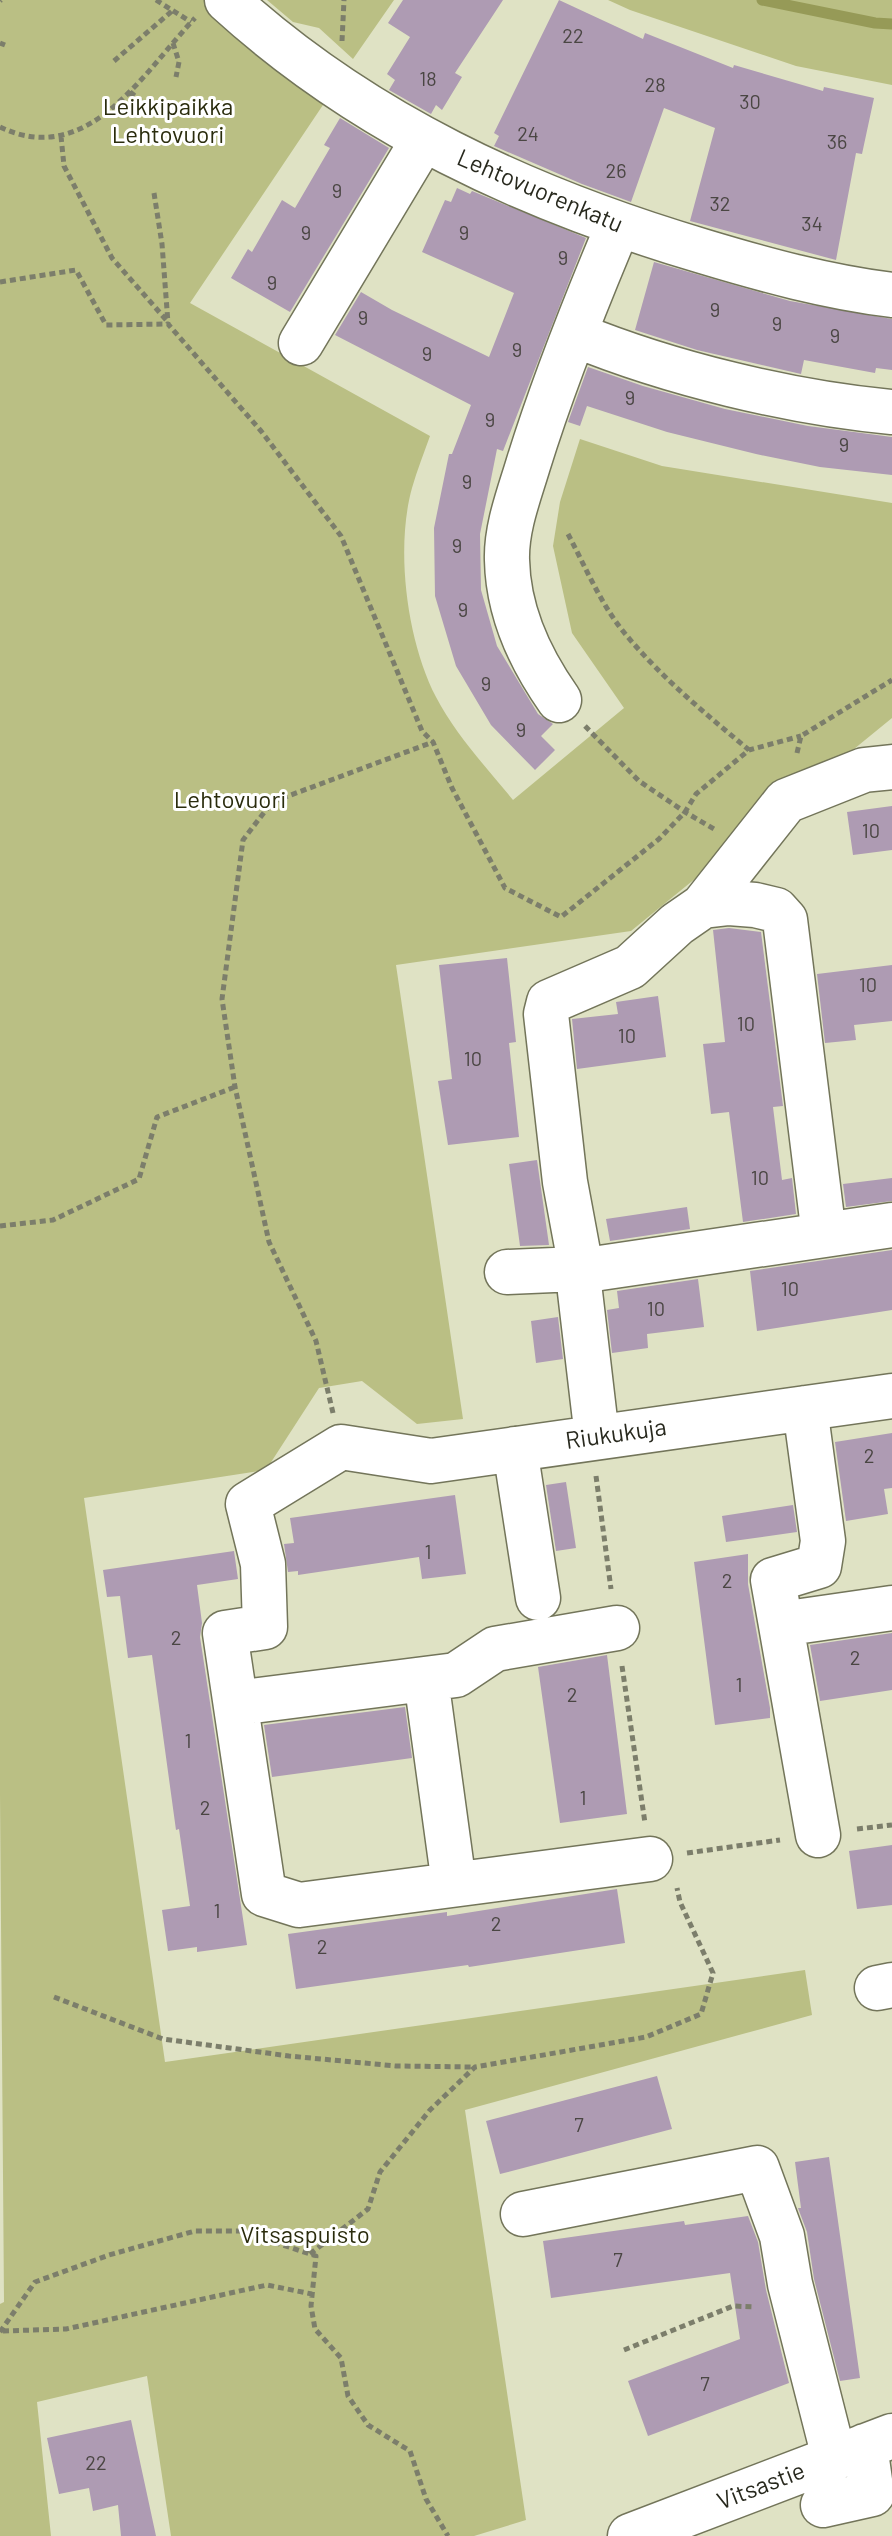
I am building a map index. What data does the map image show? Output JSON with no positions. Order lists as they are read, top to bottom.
{
  "streets": {
    "street": ["Lehtovuorenkatu", "Riukukuja", "Vitsastie"]
  },
  "parks": ["Leikkipaikka Lehtovuori", "Lehtovuori", "Vitsaspuisto"],
  "house_numbers": [
    "22",
    "18",
    "28",
    "30",
    "24",
    "36",
    "26",
    "9",
    "32",
    "34",
    "9",
    "9",
    "9",
    "9",
    "9",
    "9",
    "9",
    "9",
    "9",
    "9",
    "9",
    "9",
    "9",
    "9",
    "9",
    "9",
    "9",
    "9",
    "10",
    "10",
    "10",
    "10",
    "10",
    "10",
    "10",
    "10",
    "2",
    "1",
    "2",
    "2",
    "2",
    "1",
    "2",
    "1",
    "1",
    "2",
    "1",
    "2",
    "2",
    "7",
    "7",
    "7",
    "22"
  ]
}
